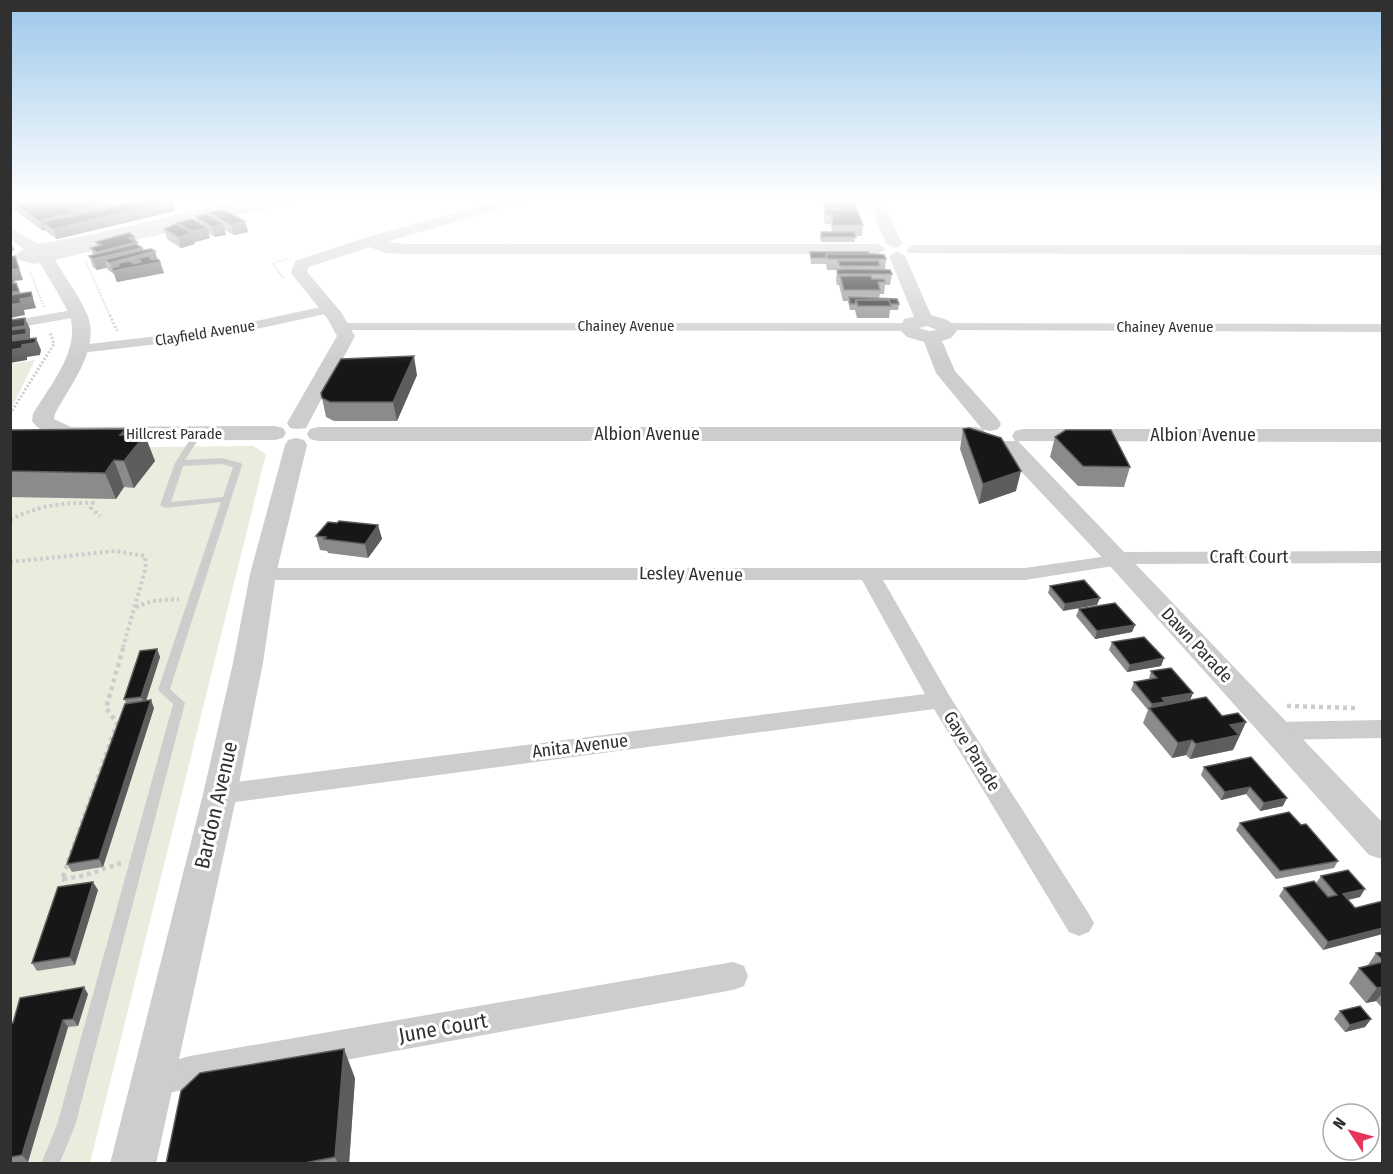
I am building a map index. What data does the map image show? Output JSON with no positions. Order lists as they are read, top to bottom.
{
  "streets": {
    "street": [
      "Chainey Avenue",
      "Clayfield Avenue",
      "Hillcrest Parade",
      "Albion Avenue",
      "Craft Court",
      "Lesley Avenue",
      "Dawn Parade",
      "Anita Avenue",
      "Gaye Parade",
      "Bardon Avenue",
      "June Court"
    ]
  },
  "crossings": [
    ["Chainey Avenue", "Bardon Avenue"],
    ["Clayfield Avenue", "Hillcrest Parade"],
    ["Hillcrest Parade", "Albion Avenue"],
    ["Hillcrest Parade", "Bardon Avenue"],
    ["Albion Avenue", "Dawn Parade"],
    ["Albion Avenue", "Bardon Avenue"],
    ["Craft Court", "Lesley Avenue"],
    ["Craft Court", "Dawn Parade"],
    ["Lesley Avenue", "Dawn Parade"],
    ["Lesley Avenue", "Gaye Parade"],
    ["Lesley Avenue", "Bardon Avenue"],
    ["Anita Avenue", "Gaye Parade"],
    ["Anita Avenue", "Bardon Avenue"],
    ["Bardon Avenue", "June Court"]
  ],
  "north": "top left"
}
